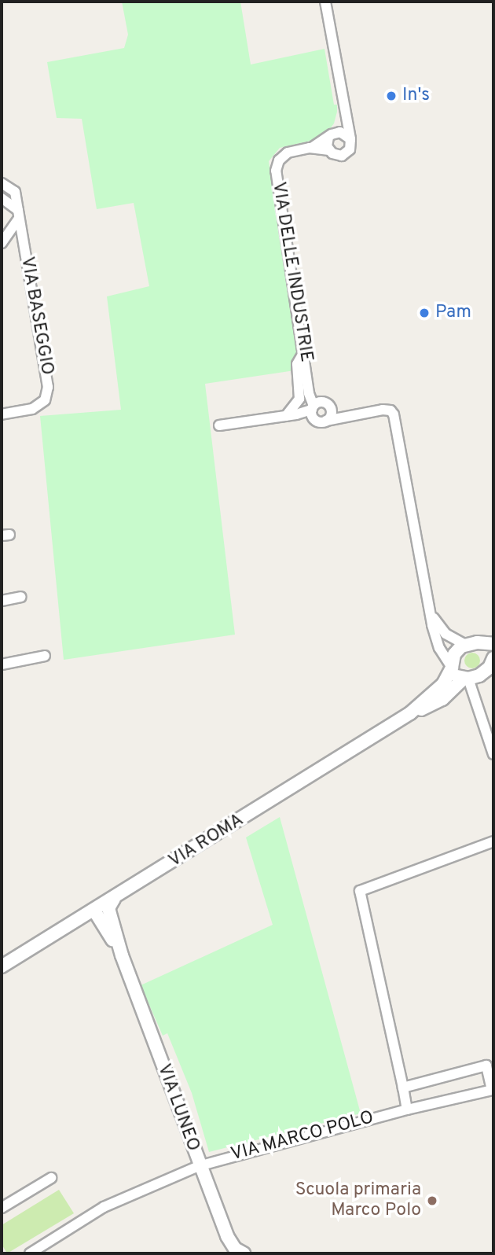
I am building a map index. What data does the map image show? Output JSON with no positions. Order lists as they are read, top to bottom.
{
  "streets": {
    "street": [
      "VIA DELLE INDUSTRIE",
      "VIA BASEGGIO",
      "VIA ROMA",
      "VIA LUNEO",
      "VIA MARCO POLO"
    ]
  },
  "crossings": [
    ["VIA ROMA", "VIA LUNEO"],
    ["VIA LUNEO", "VIA MARCO POLO"]
  ],
  "places": ["In's", "Pam", "Scuola primaria Marco Polo"]
}
